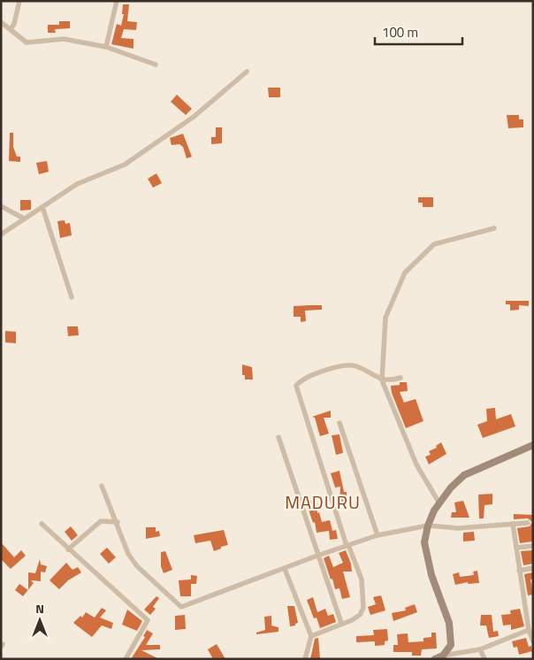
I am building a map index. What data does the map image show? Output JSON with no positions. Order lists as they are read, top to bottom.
{
  "districts": ["MADURU"],
  "scale_bar": "100 m",
  "north": "top"
}
